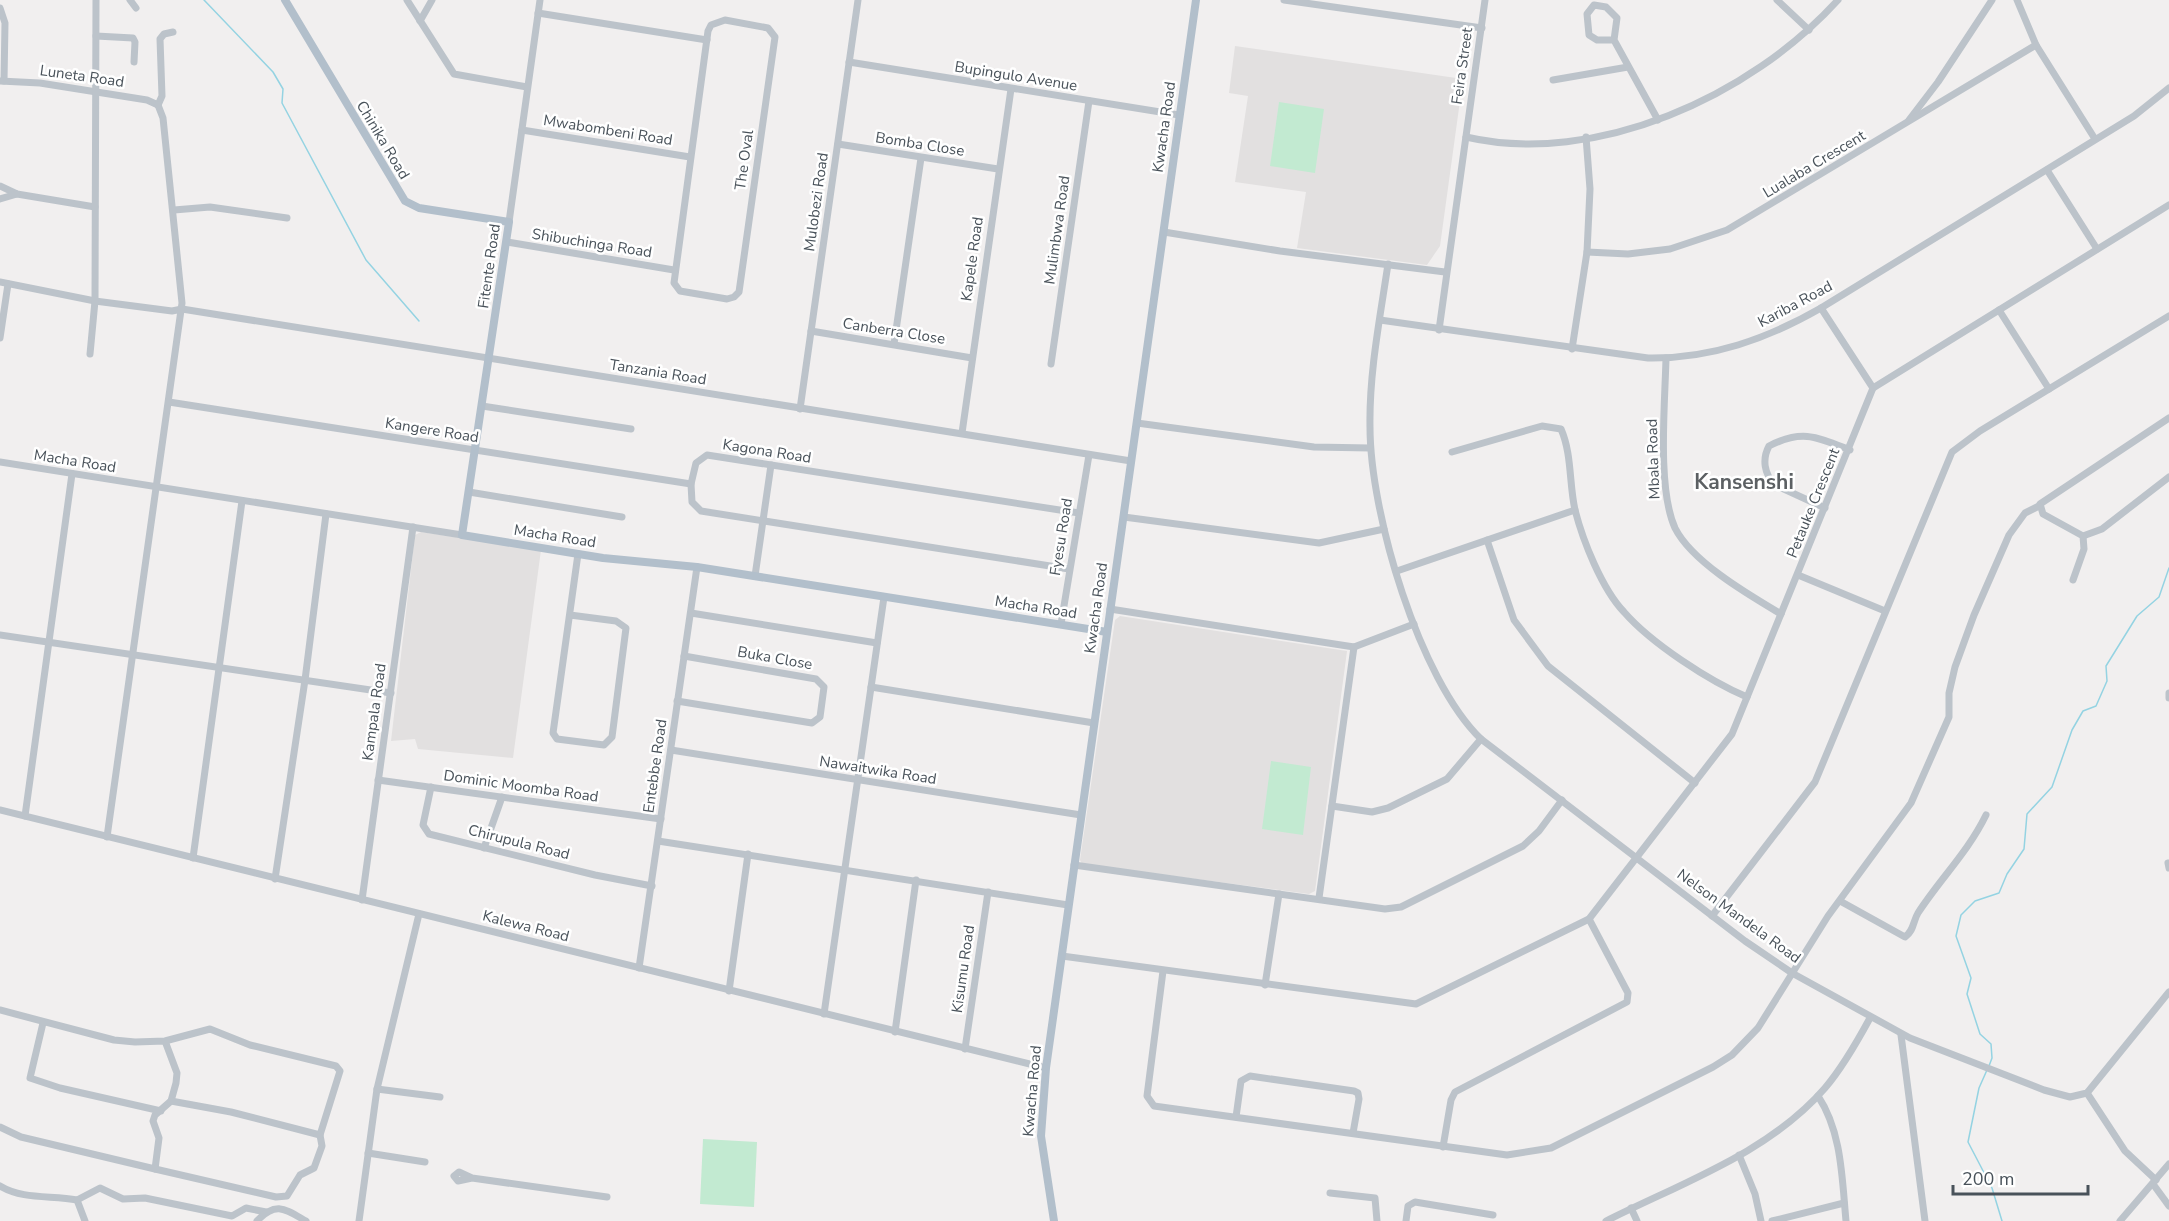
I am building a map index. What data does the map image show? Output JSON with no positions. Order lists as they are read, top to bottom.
{
  "streets": {
    "main road": [
      "Kwacha Road",
      "Chinika Road",
      "Fitente Road",
      "Macha Road"
    ],
    "street": [
      "Feira Street",
      "Luneta Road",
      "Bupingulo Avenue",
      "Mwabombeni Road",
      "Bomba Close",
      "The Oval",
      "Lualaba Crescent",
      "Mulobezi Road",
      "Mulimbwa Road",
      "Shibuchinga Road",
      "Kapele Road",
      "Kariba Road",
      "Canberra Close",
      "Tanzania Road",
      "Kangere Road",
      "Kagona Road",
      "Mbala Road",
      "Petauke Crescent",
      "Fyesu Road",
      "Buka Close",
      "Kampala Road",
      "Entebbe Road",
      "Nawaitwika Road",
      "Dominic Moomba Road",
      "Chirupula Road",
      "Nelson Mandela Road",
      "Kalewa Road",
      "Kisumu Road"
    ]
  },
  "crossings": [
    ["Feira Street", "Kariba Road"],
    ["Bupingulo Avenue", "Kwacha Road"],
    ["Bupingulo Avenue", "Mulobezi Road"],
    ["Bupingulo Avenue", "Mulimbwa Road"],
    ["Bupingulo Avenue", "Kapele Road"],
    ["Kwacha Road", "Tanzania Road"],
    ["Kwacha Road", "Macha Road"],
    ["Kwacha Road", "Nawaitwika Road"],
    ["Kwacha Road", "Kalewa Road"],
    ["Mwabombeni Road", "Fitente Road"],
    ["Chinika Road", "Fitente Road"],
    ["Bomba Close", "Mulobezi Road"],
    ["Bomba Close", "Kapele Road"],
    ["The Oval", "Shibuchinga Road"],
    ["Mulobezi Road", "Canberra Close"],
    ["Mulobezi Road", "Tanzania Road"],
    ["Shibuchinga Road", "Fitente Road"],
    ["Kapele Road", "Canberra Close"],
    ["Kapele Road", "Tanzania Road"],
    ["Fitente Road", "Tanzania Road"],
    ["Fitente Road", "Kangere Road"],
    ["Fitente Road", "Macha Road"],
    ["Kariba Road", "Mbala Road"],
    ["Kariba Road", "Nelson Mandela Road"],
    ["Tanzania Road", "Fyesu Road"],
    ["Kangere Road", "Kagona Road"],
    ["Kagona Road", "Fyesu Road"],
    ["Mbala Road", "Petauke Crescent"],
    ["Macha Road", "Fyesu Road"],
    ["Macha Road", "Kampala Road"],
    ["Macha Road", "Entebbe Road"],
    ["Petauke Crescent", "Nelson Mandela Road"],
    ["Buka Close", "Entebbe Road"],
    ["Kampala Road", "Dominic Moomba Road"],
    ["Kampala Road", "Kalewa Road"],
    ["Entebbe Road", "Nawaitwika Road"],
    ["Entebbe Road", "Dominic Moomba Road"],
    ["Entebbe Road", "Chirupula Road"],
    ["Entebbe Road", "Kalewa Road"],
    ["Dominic Moomba Road", "Chirupula Road"],
    ["Kalewa Road", "Kisumu Road"]
  ],
  "districts": ["Kansenshi"],
  "scale_bar": "200 m"
}
